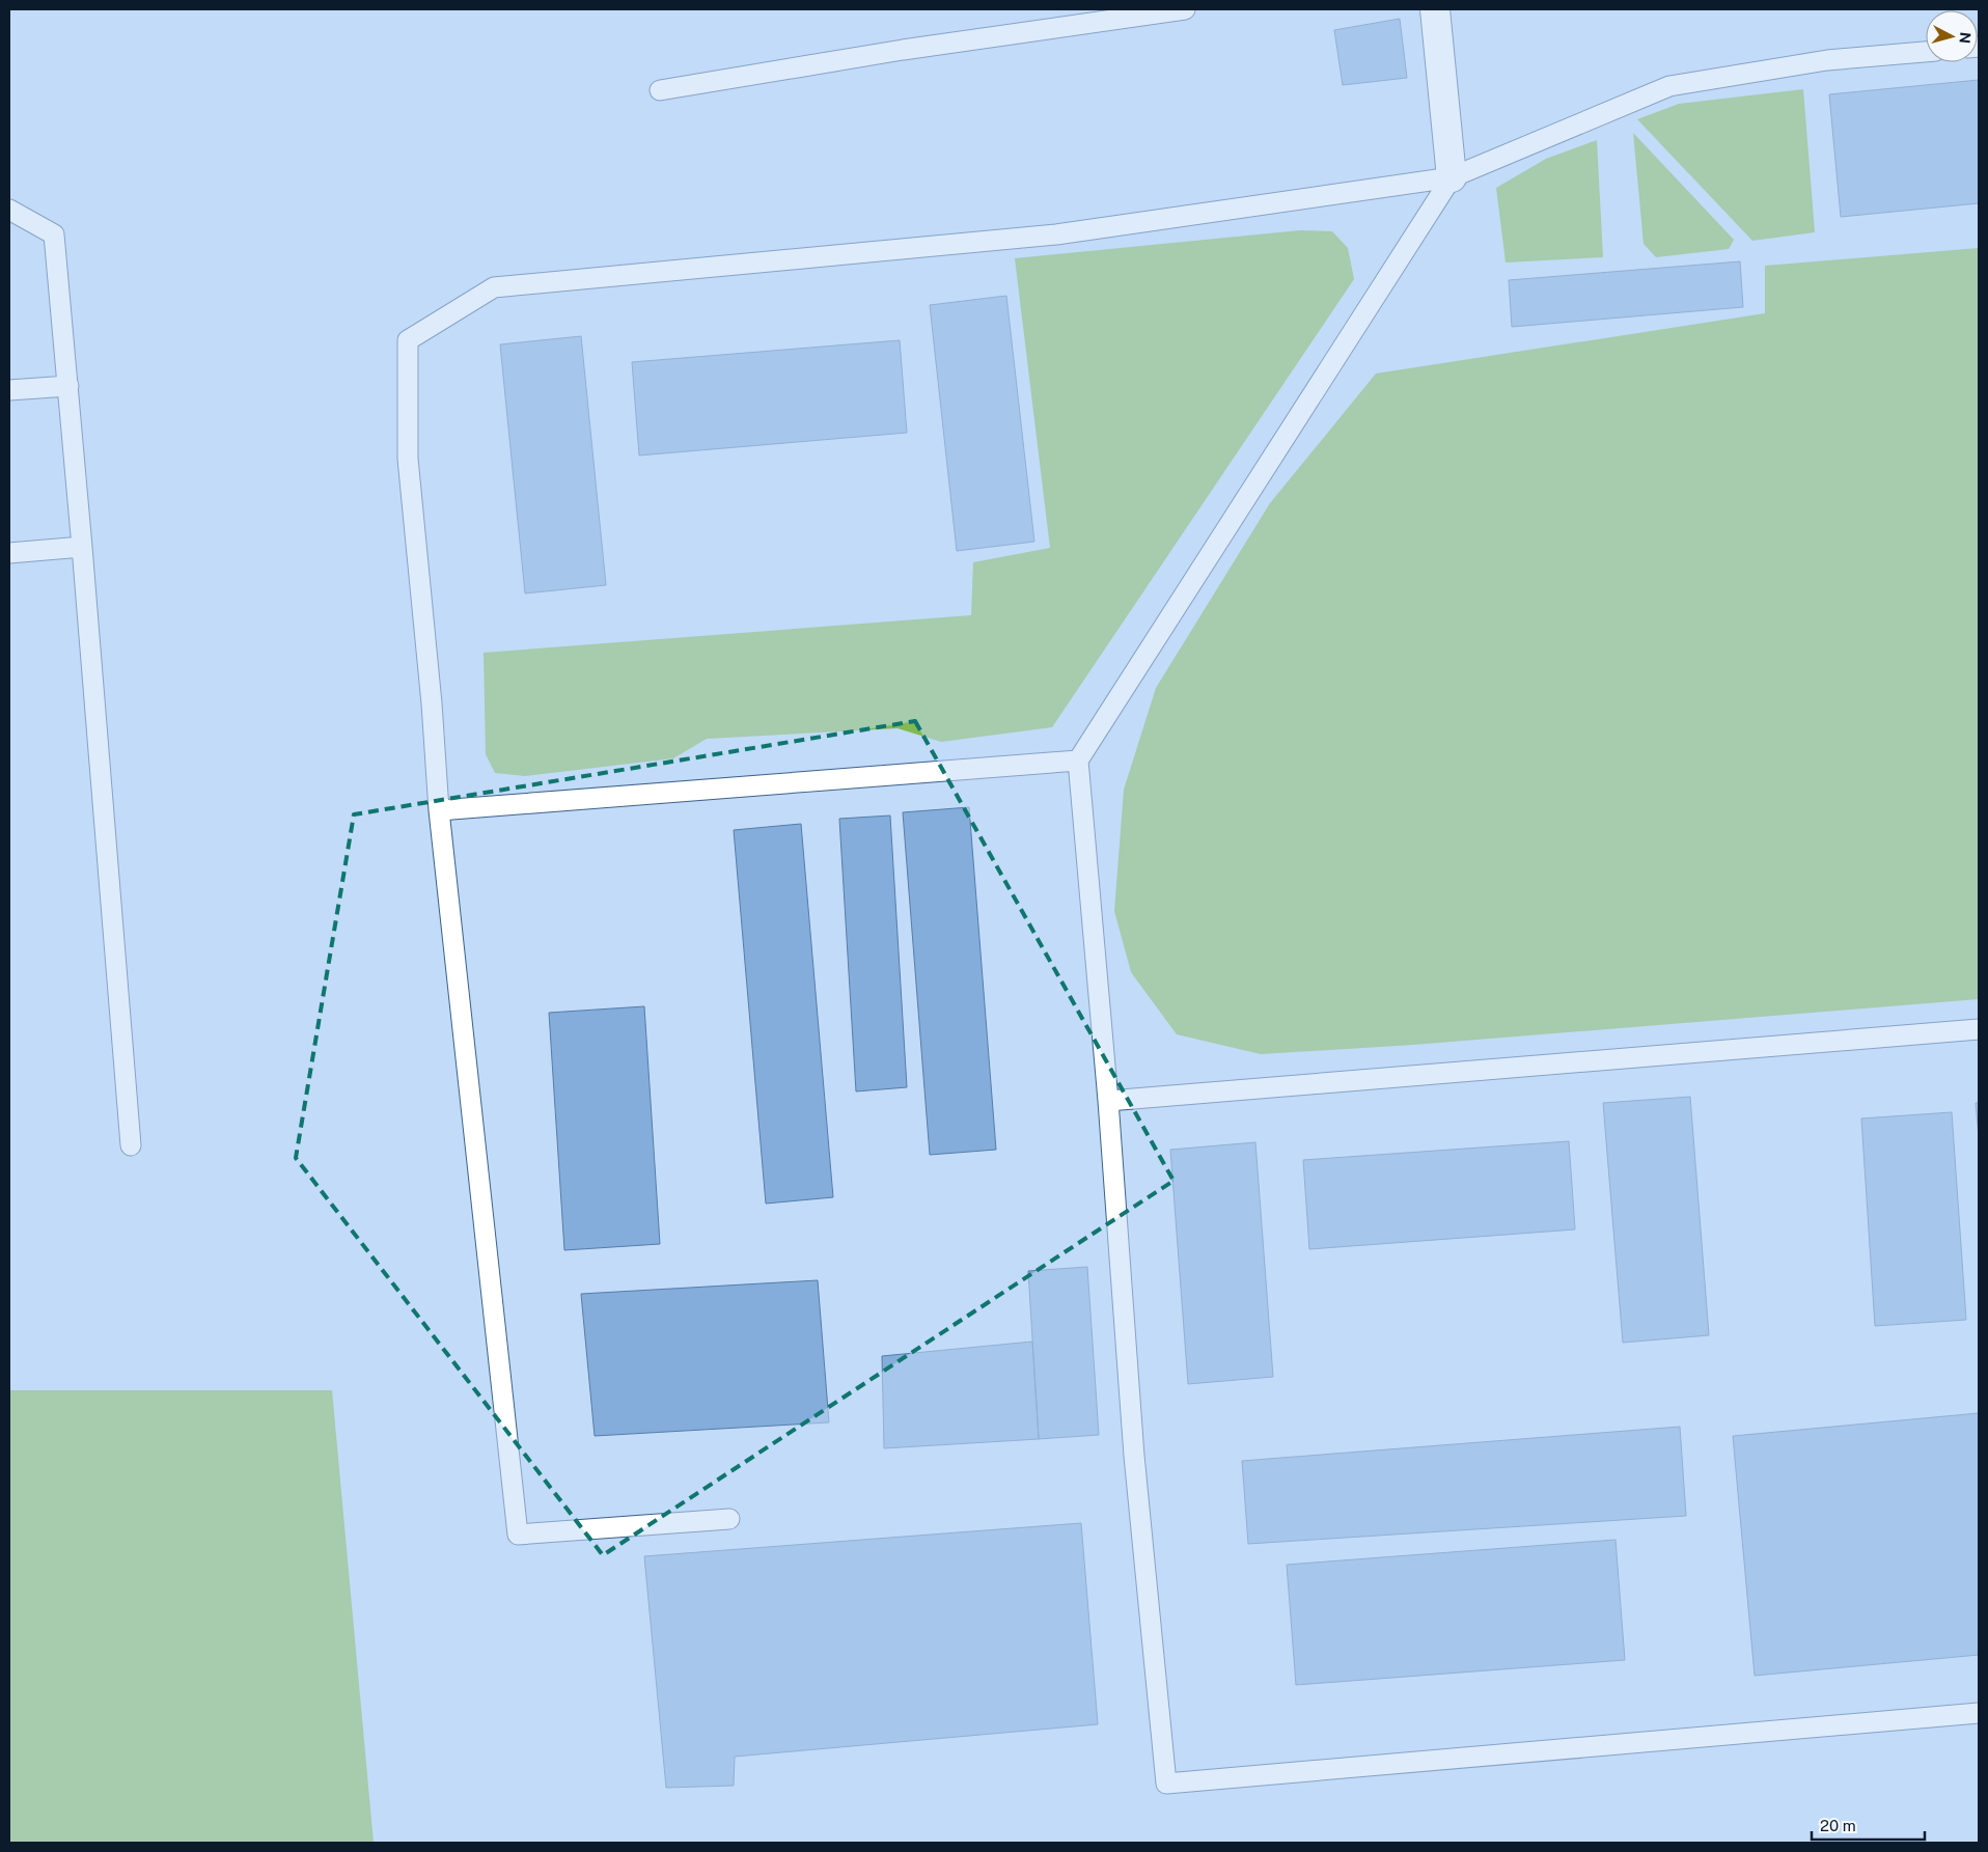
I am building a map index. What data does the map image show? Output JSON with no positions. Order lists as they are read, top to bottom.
{
  "scale_bar": "20 m",
  "north": "right"
}
